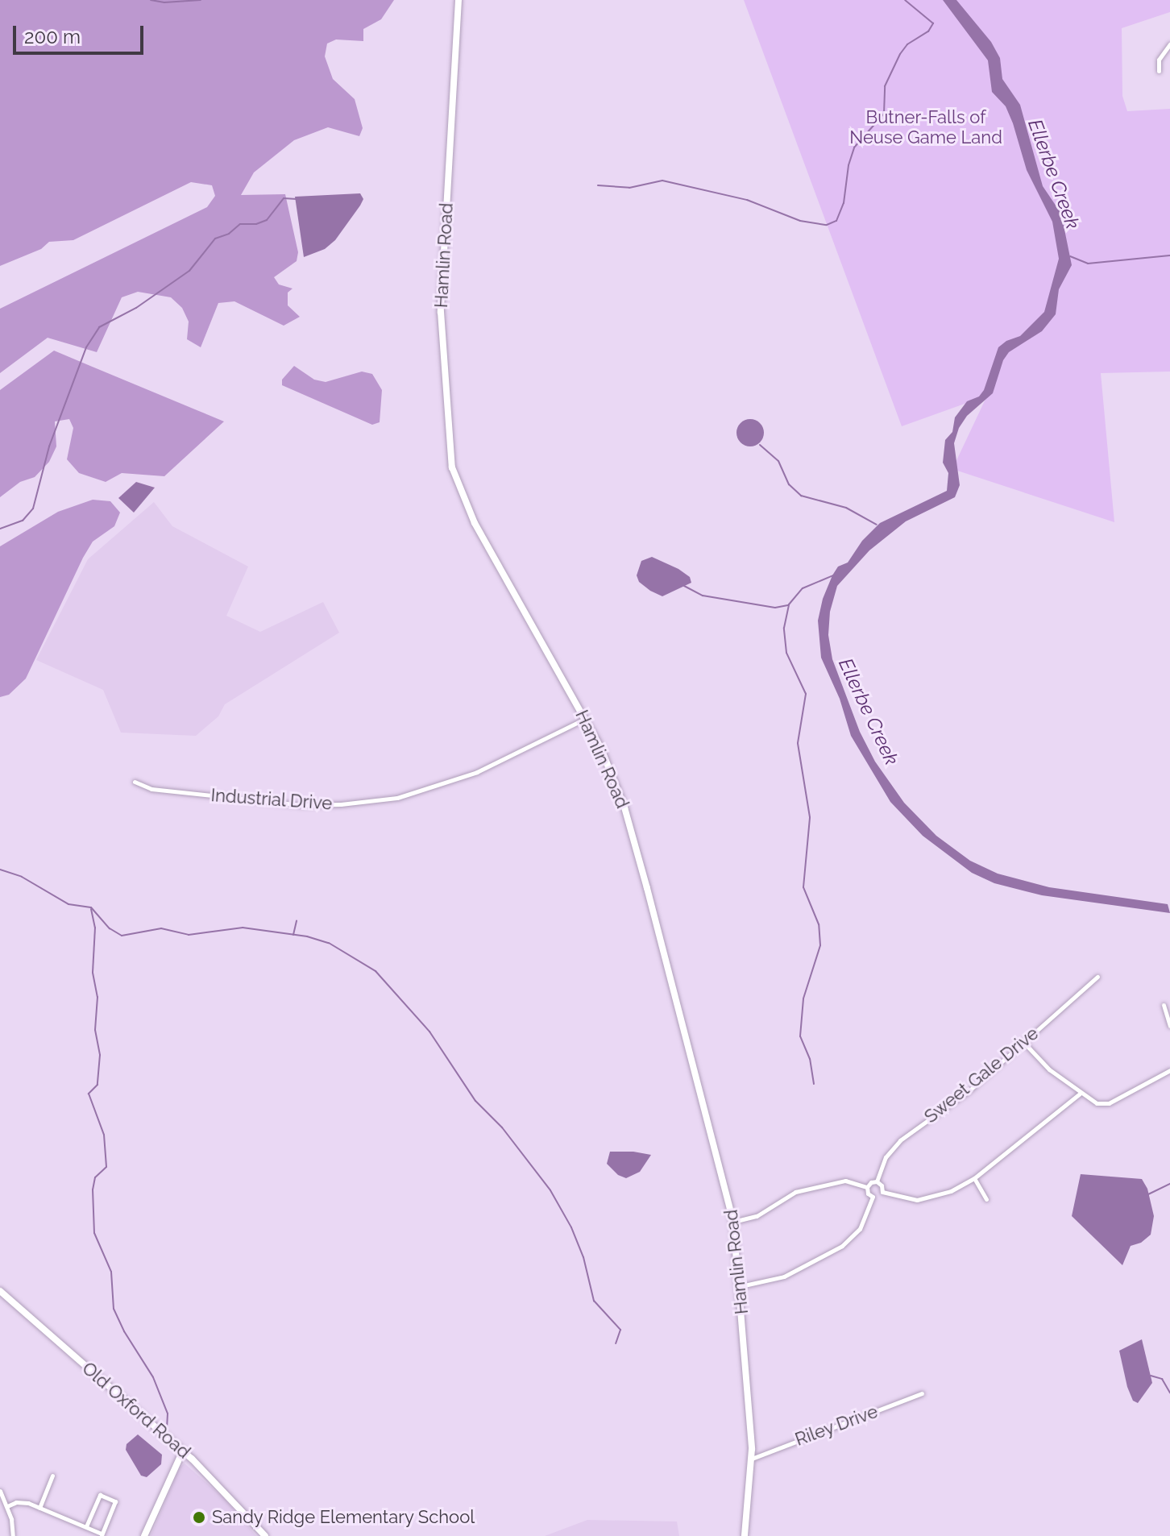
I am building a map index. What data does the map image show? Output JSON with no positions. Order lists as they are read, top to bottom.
{
  "streets": {
    "street": [
      "Hamlin Road",
      "Industrial Drive",
      "Sweet Gale Drive",
      "Old Oxford Road",
      "Riley Drive"
    ]
  },
  "crossings": [
    ["Hamlin Road", "Industrial Drive"],
    ["Hamlin Road", "Riley Drive"]
  ],
  "water": ["Ellerbe Creek"],
  "parks": ["Butner-Falls of Neuse Game Land"],
  "places": ["Sandy Ridge Elementary School"],
  "scale_bar": "200 m"
}
